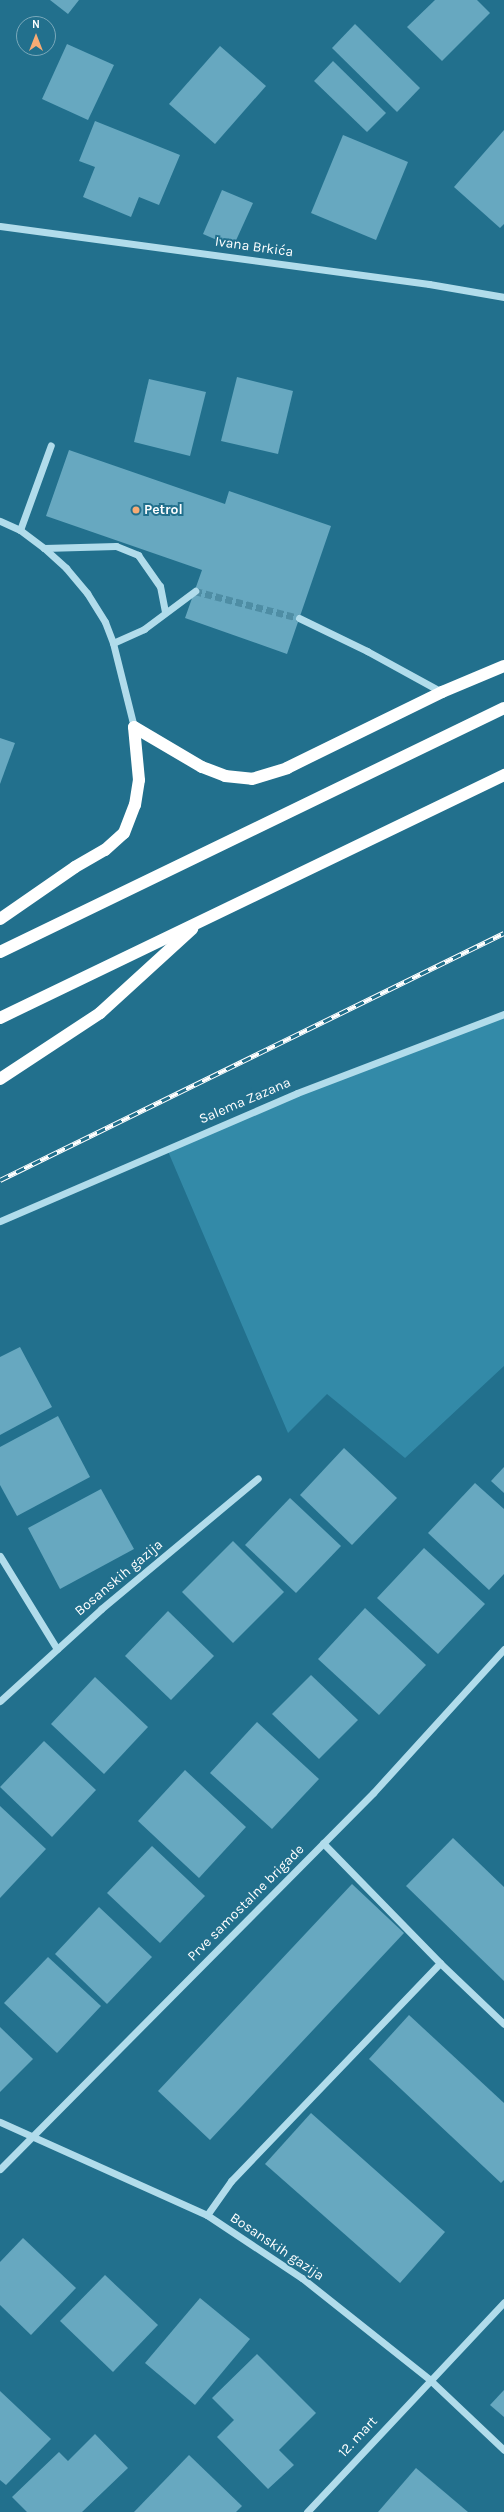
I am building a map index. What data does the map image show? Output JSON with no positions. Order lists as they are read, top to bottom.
{
  "streets": {
    "street": [
      "Ivana Brkića",
      "Salema Zazana",
      "Bosanskih gazija",
      "Prve samostalne brigade",
      "12. mart"
    ]
  },
  "crossings": [
    ["Bosanskih gazija", "Prve samostalne brigade"],
    ["Bosanskih gazija", "12. mart"]
  ],
  "places": ["Petrol"],
  "north": "top"
}
